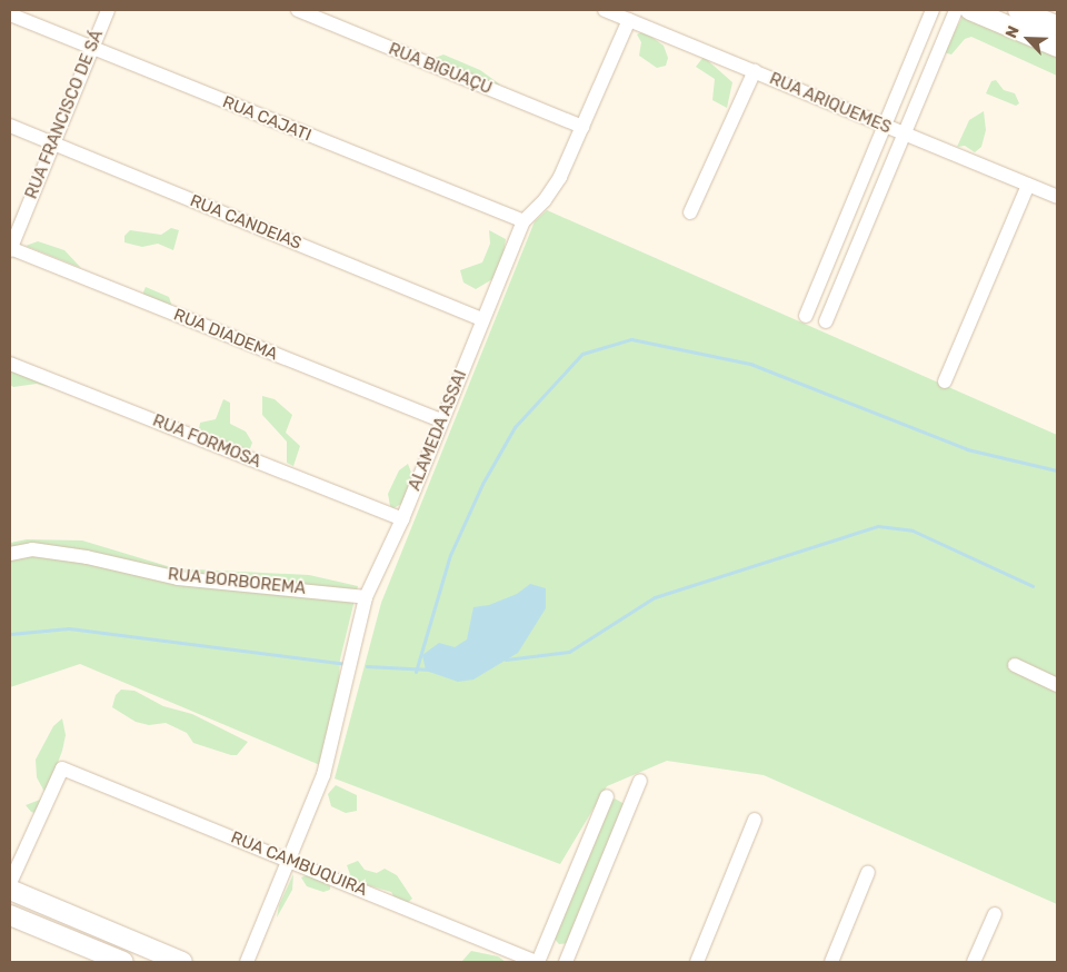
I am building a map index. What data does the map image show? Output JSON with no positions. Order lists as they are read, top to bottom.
{
  "streets": {
    "street": [
      "RUA BIGUAÇU",
      "RUA ARIQUEMES",
      "RUA FRANCISCO DE SÁ",
      "RUA CAJATI",
      "RUA CANDEIAS",
      "RUA DIADEMA",
      "ALAMEDA ASSAI",
      "RUA FORMOSA",
      "RUA BORBOREMA",
      "RUA CAMBUQUIRA"
    ]
  },
  "crossings": [
    ["RUA BIGUAÇU", "ALAMEDA ASSAI"],
    ["RUA ARIQUEMES", "ALAMEDA ASSAI"],
    ["RUA FRANCISCO DE SÁ", "RUA CAJATI"],
    ["RUA FRANCISCO DE SÁ", "RUA CANDEIAS"],
    ["RUA FRANCISCO DE SÁ", "RUA DIADEMA"],
    ["RUA CAJATI", "ALAMEDA ASSAI"],
    ["RUA CANDEIAS", "ALAMEDA ASSAI"],
    ["RUA DIADEMA", "ALAMEDA ASSAI"],
    ["ALAMEDA ASSAI", "RUA FORMOSA"],
    ["ALAMEDA ASSAI", "RUA BORBOREMA"],
    ["ALAMEDA ASSAI", "RUA CAMBUQUIRA"]
  ],
  "north": "top left"
}
